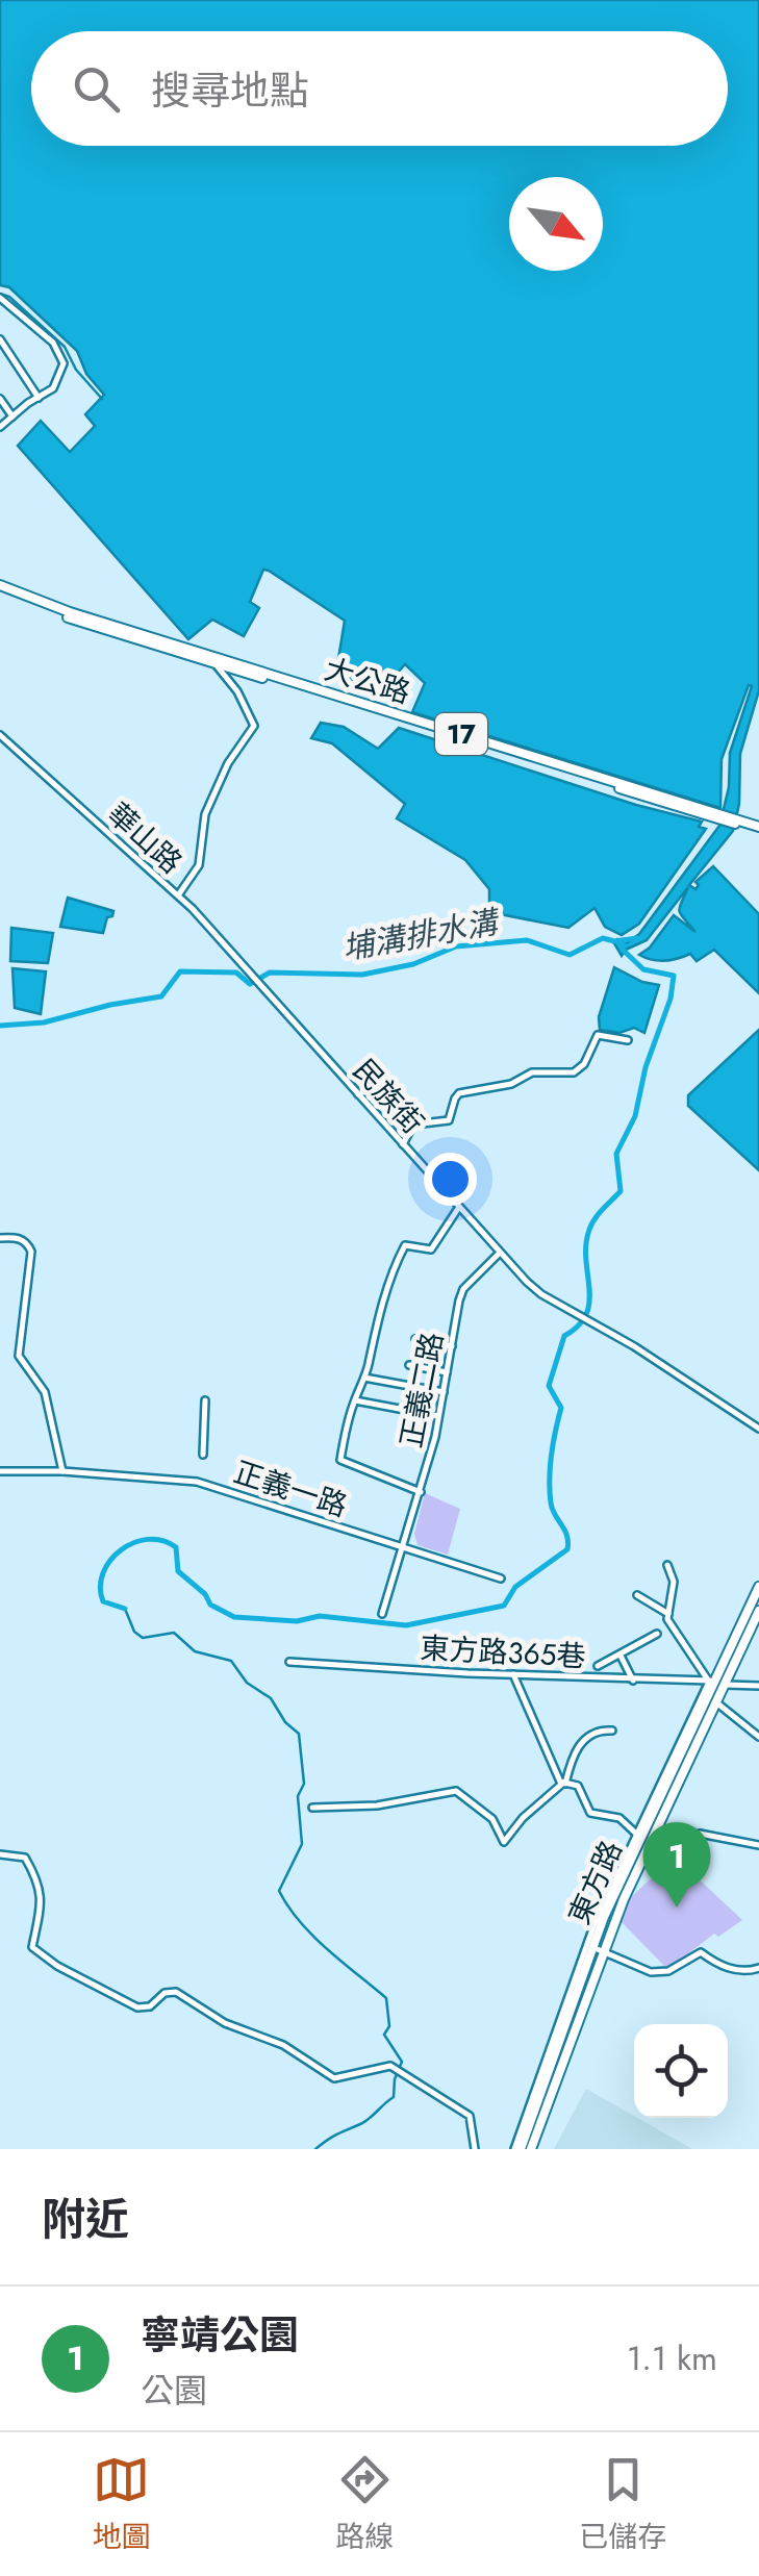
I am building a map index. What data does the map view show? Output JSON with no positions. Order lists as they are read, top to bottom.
{
  "streets": {
    "main road": ["大公路", "17", "東方路"],
    "street": [
      "華山路",
      "民族街",
      "正義二路",
      "正義一路",
      "東方路365巷"
    ]
  },
  "crossings": [
    ["華山路", "民族街"],
    ["民族街", "正義二路"],
    ["正義二路", "正義一路"],
    ["東方路365巷", "東方路"]
  ],
  "water": ["埔溝排水溝"],
  "north": "bottom right",
  "page": {
    "search": "搜尋地點",
    "pins": "1",
    "heading": "附近",
    "list": [
      {
        "mark": "1",
        "name": "寧靖公園",
        "note": "公園",
        "value": "1.1 km"
      }
    ],
    "nav": ["地圖", "路線", "已儲存"]
  }
}
